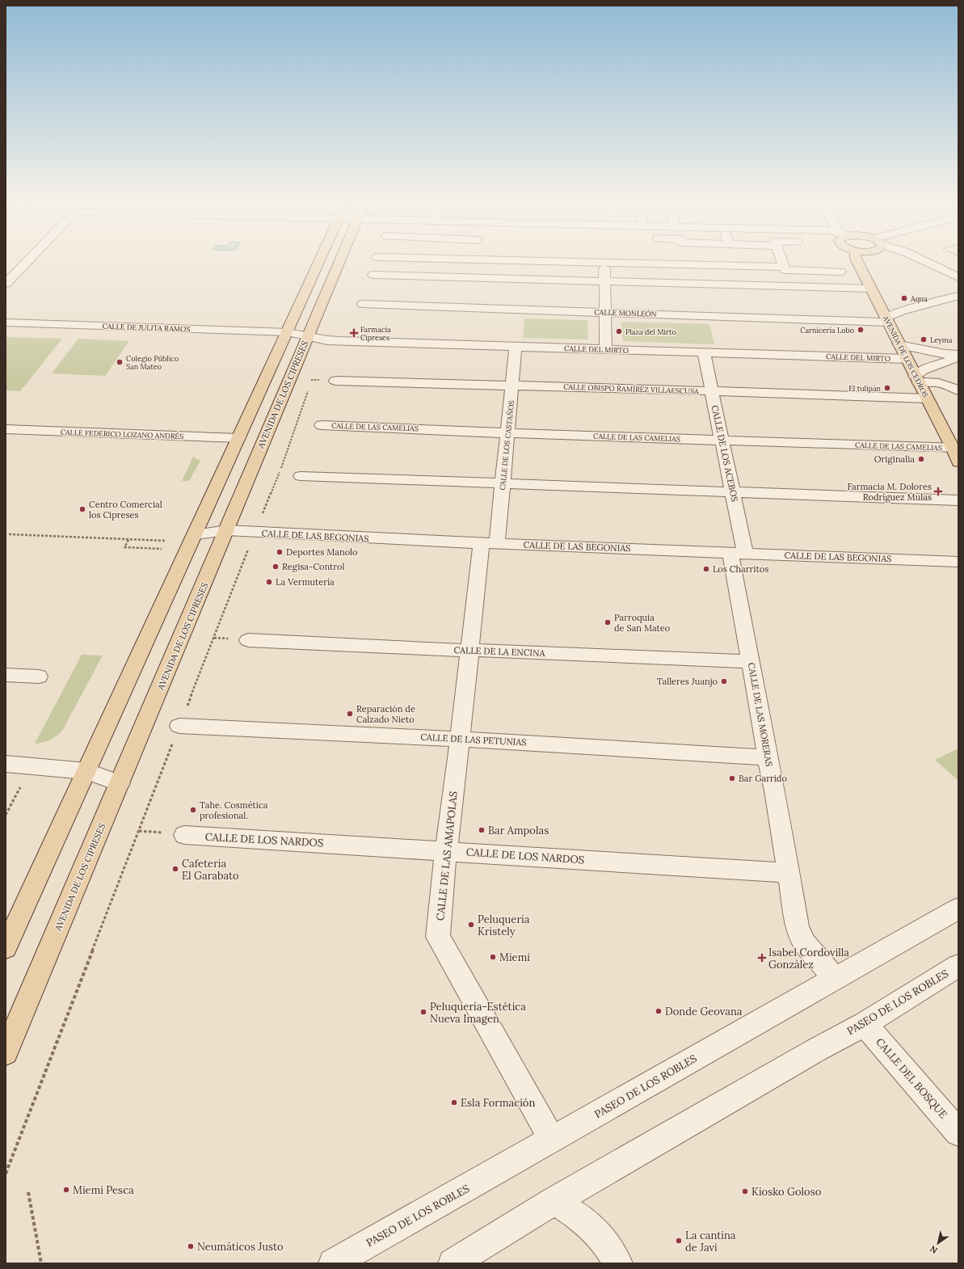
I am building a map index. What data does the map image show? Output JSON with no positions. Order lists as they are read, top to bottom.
{
  "streets": {
    "main road": ["AVENIDA DE LOS CEDROS", "AVENIDA DE LOS CIPRESES"],
    "street": [
      "CALLE MONLEÓN",
      "CALLE DE JULITA RAMOS",
      "CALLE DEL MIRTO",
      "CALLE OBISPO RAMÍREZ VILLAESCUSA",
      "CALLE DE LAS CAMELIAS",
      "CALLE FEDERICO LOZANO ANDRÉS",
      "CALLE DE LOS CASTAÑOS",
      "CALLE DE LOS ACEBOS",
      "CALLE DE LAS BEGONIAS",
      "CALLE DE LA ENCINA",
      "CALLE DE LAS MORERAS",
      "CALLE DE LAS PETUNIAS",
      "CALLE DE LOS NARDOS",
      "CALLE DE LAS AMAPOLAS",
      "PASEO DE LOS ROBLES",
      "CALLE DEL BOSQUE"
    ]
  },
  "crossings": [
    ["CALLE MONLEÓN", "AVENIDA DE LOS CEDROS"],
    ["CALLE DE JULITA RAMOS", "CALLE DEL MIRTO"],
    ["CALLE DEL MIRTO", "AVENIDA DE LOS CEDROS"],
    ["CALLE DEL MIRTO", "AVENIDA DE LOS CIPRESES"],
    ["CALLE DEL MIRTO", "CALLE DE LOS CASTAÑOS"],
    ["CALLE DEL MIRTO", "CALLE DE LOS ACEBOS"],
    ["AVENIDA DE LOS CEDROS", "CALLE OBISPO RAMÍREZ VILLAESCUSA"],
    ["AVENIDA DE LOS CEDROS", "CALLE DE LAS CAMELIAS"],
    ["CALLE OBISPO RAMÍREZ VILLAESCUSA", "CALLE DE LOS CASTAÑOS"],
    ["CALLE OBISPO RAMÍREZ VILLAESCUSA", "CALLE DE LOS ACEBOS"],
    ["AVENIDA DE LOS CIPRESES", "CALLE DE LAS BEGONIAS"],
    ["CALLE DE LAS CAMELIAS", "CALLE DE LOS CASTAÑOS"],
    ["CALLE DE LAS CAMELIAS", "CALLE DE LOS ACEBOS"],
    ["CALLE DE LOS CASTAÑOS", "CALLE DE LAS BEGONIAS"],
    ["CALLE DE LOS CASTAÑOS", "CALLE DE LAS AMAPOLAS"],
    ["CALLE DE LOS ACEBOS", "CALLE DE LAS BEGONIAS"],
    ["CALLE DE LOS ACEBOS", "CALLE DE LAS MORERAS"],
    ["CALLE DE LAS BEGONIAS", "CALLE DE LAS MORERAS"],
    ["CALLE DE LAS BEGONIAS", "CALLE DE LAS AMAPOLAS"],
    ["CALLE DE LA ENCINA", "CALLE DE LAS MORERAS"],
    ["CALLE DE LA ENCINA", "CALLE DE LAS AMAPOLAS"],
    ["CALLE DE LAS MORERAS", "CALLE DE LAS PETUNIAS"],
    ["CALLE DE LAS MORERAS", "CALLE DE LOS NARDOS"],
    ["CALLE DE LAS MORERAS", "PASEO DE LOS ROBLES"],
    ["CALLE DE LAS PETUNIAS", "CALLE DE LAS AMAPOLAS"],
    ["CALLE DE LOS NARDOS", "CALLE DE LAS AMAPOLAS"],
    ["CALLE DE LAS AMAPOLAS", "PASEO DE LOS ROBLES"],
    ["PASEO DE LOS ROBLES", "CALLE DEL BOSQUE"]
  ],
  "places": {
    "other": [
      "Aqua",
      "Carnicería Lobo",
      "Plaza del Mirto",
      "Leyma",
      "Colegio Público San Mateo",
      "El tulipán",
      "Originalia",
      "Centro Comercial los Cipreses",
      "Deportes Manolo",
      "Regisa-Control",
      "Los Charritos",
      "La Vermutería",
      "Parroquia de San Mateo",
      "Talleres Juanjo",
      "Reparación de Calzado Nieto",
      "Bar Garrido",
      "Tahe. Cosmética profesional.",
      "Bar Ampolas",
      "Cafetería El Garabato",
      "Peluquería Kristely",
      "Miemi",
      "Donde Geovana",
      "Peluquería-Estética Nueva Imagen",
      "Esla Formación",
      "Miemi Pesca",
      "Kiosko Goloso",
      "La cantina de Javi",
      "Neumáticos Justo"
    ],
    "health": ["Farmacia Cipreses", "Farmacia M. Dolores Rodríguez Mulas", "Isabel Cordovilla González"]
  },
  "north": "bottom left"
}
